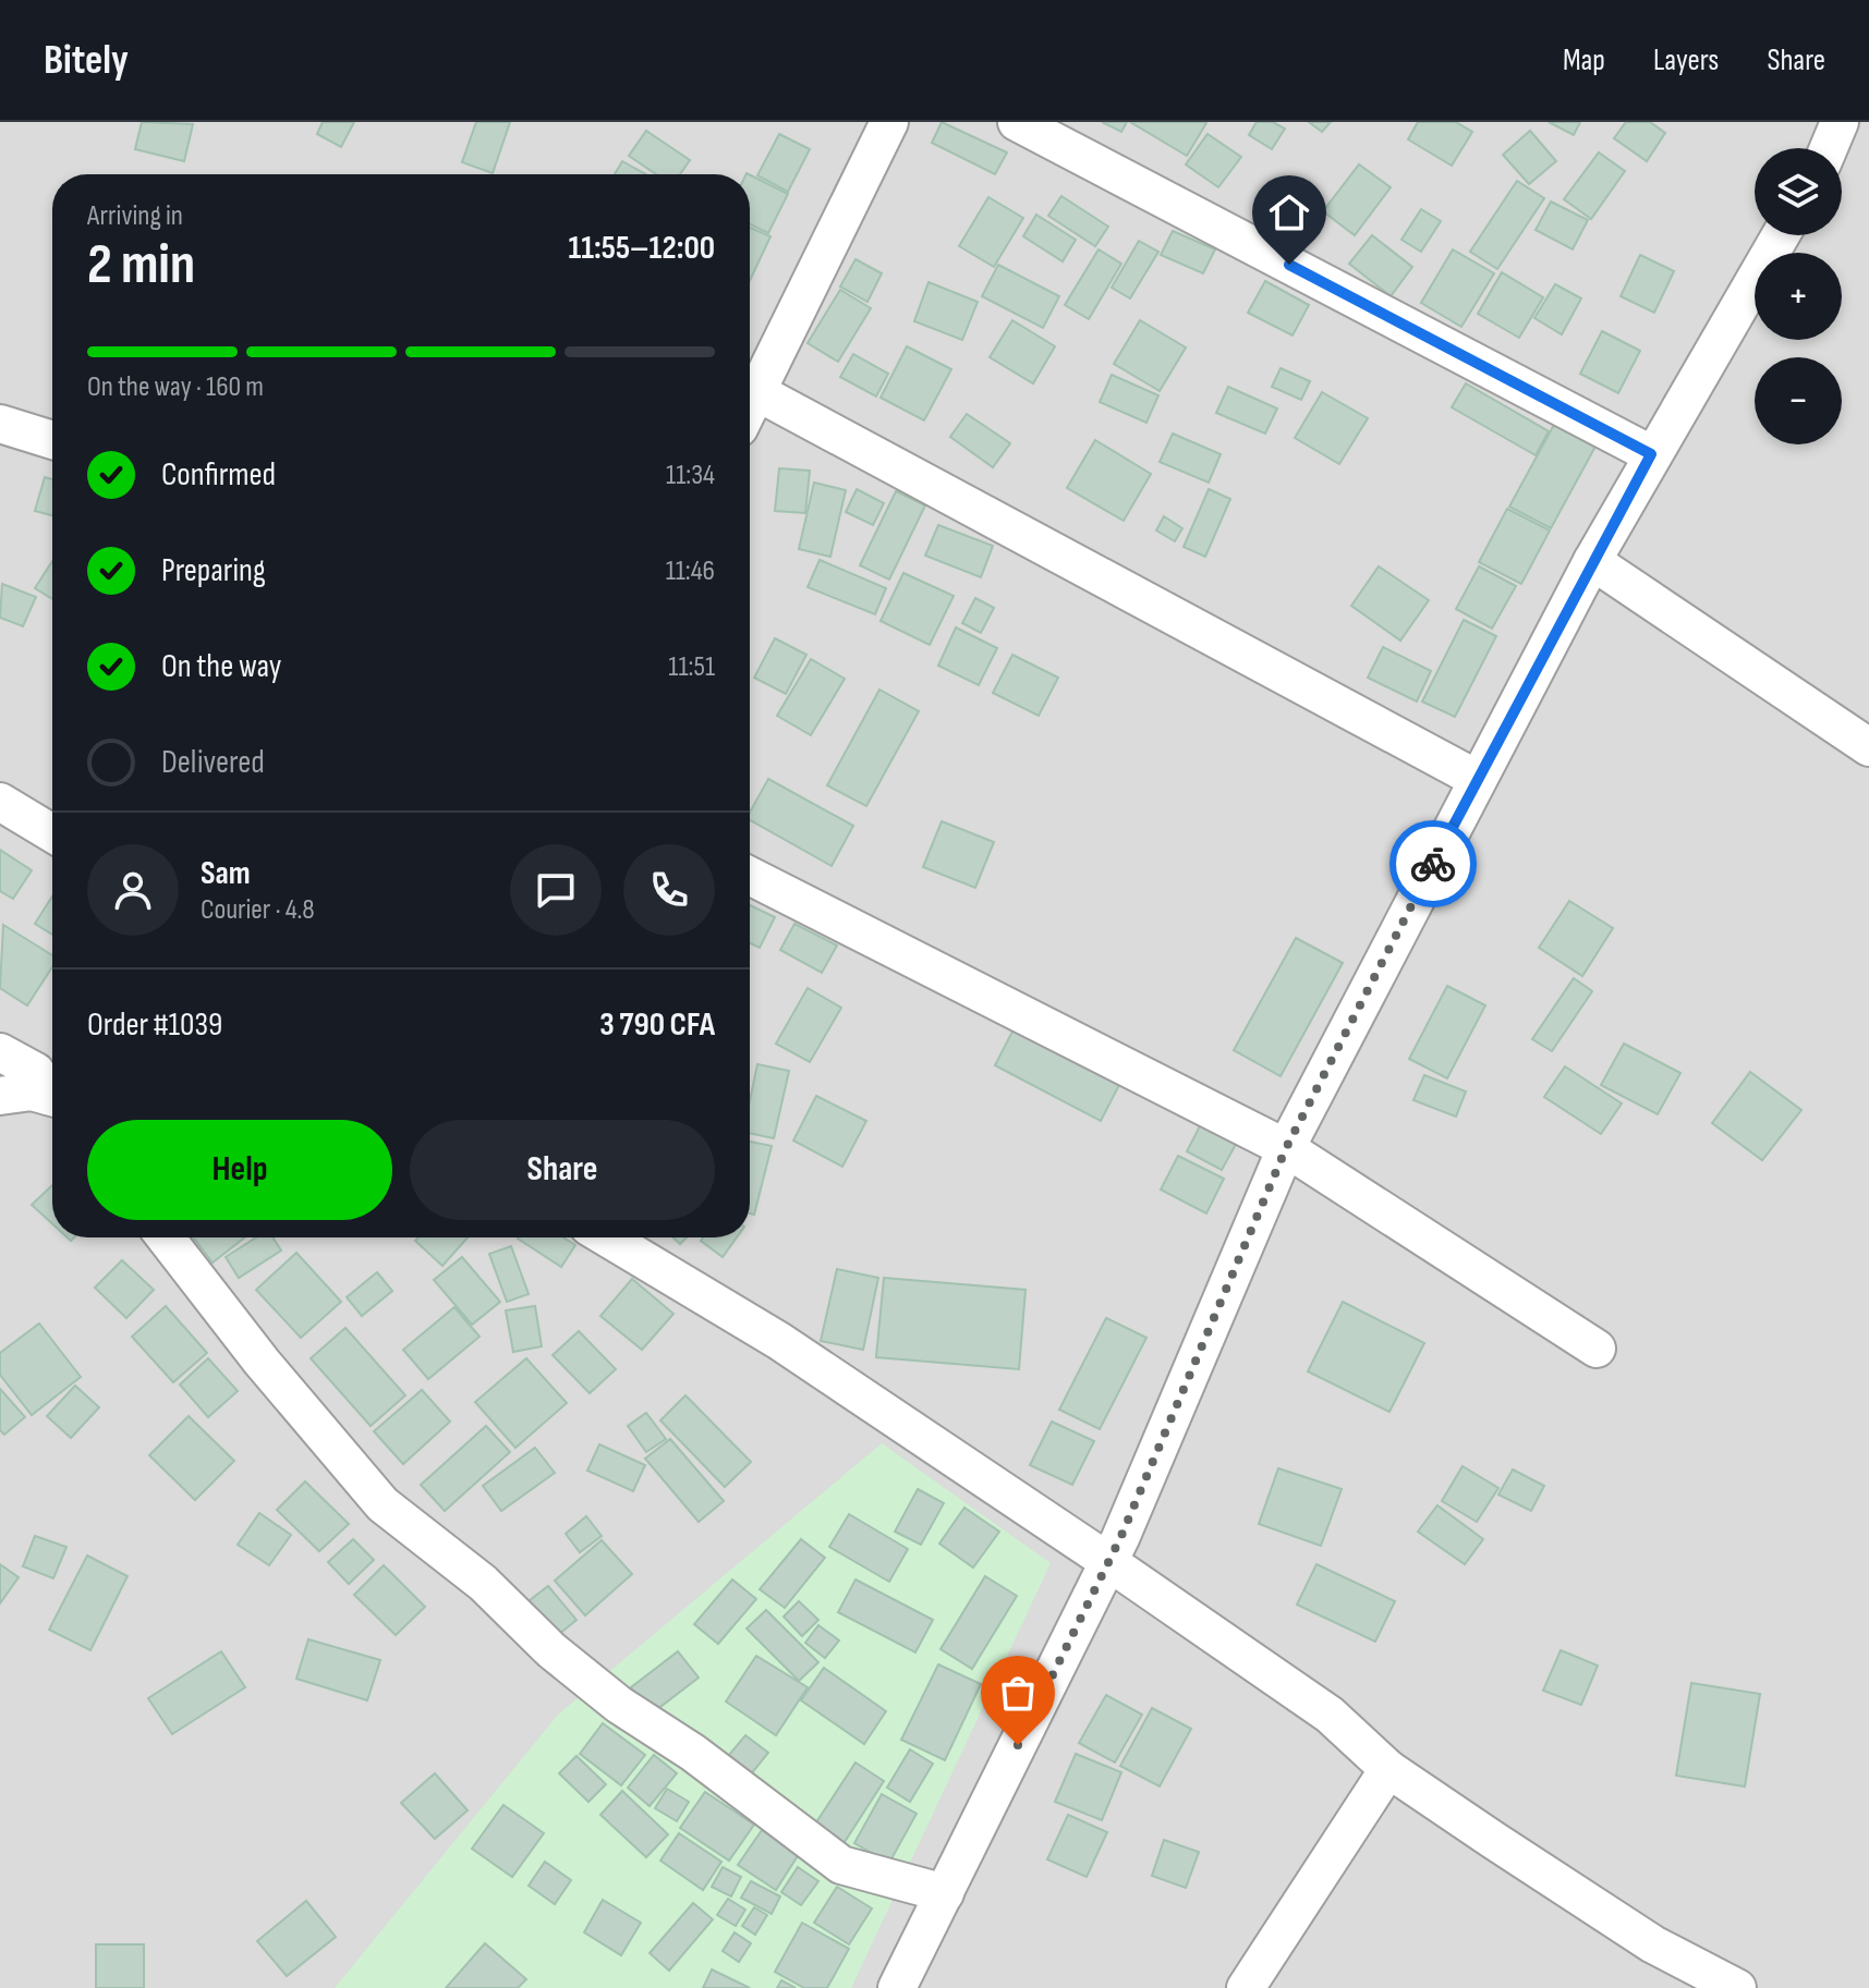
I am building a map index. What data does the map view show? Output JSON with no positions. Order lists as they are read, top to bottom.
{
  "page": {
    "header": "Bitely",
    "nav": ["Map", "Layers", "Share"],
    "map_buttons": ["+", "−"],
    "heading": ["2 min", "Arriving in", "11:55–12:00"],
    "panel": [
      "Sam",
      "Courier · 4.8",
      "Order #1039",
      "3 790 CFA"
    ],
    "bar": "On the way · 160 m",
    "list": [
      ["Confirmed", "11:34"],
      ["Preparing", "11:46"],
      ["On the way", "11:51"],
      "Delivered"
    ],
    "buttons": ["Help", "Share"]
  }
}
